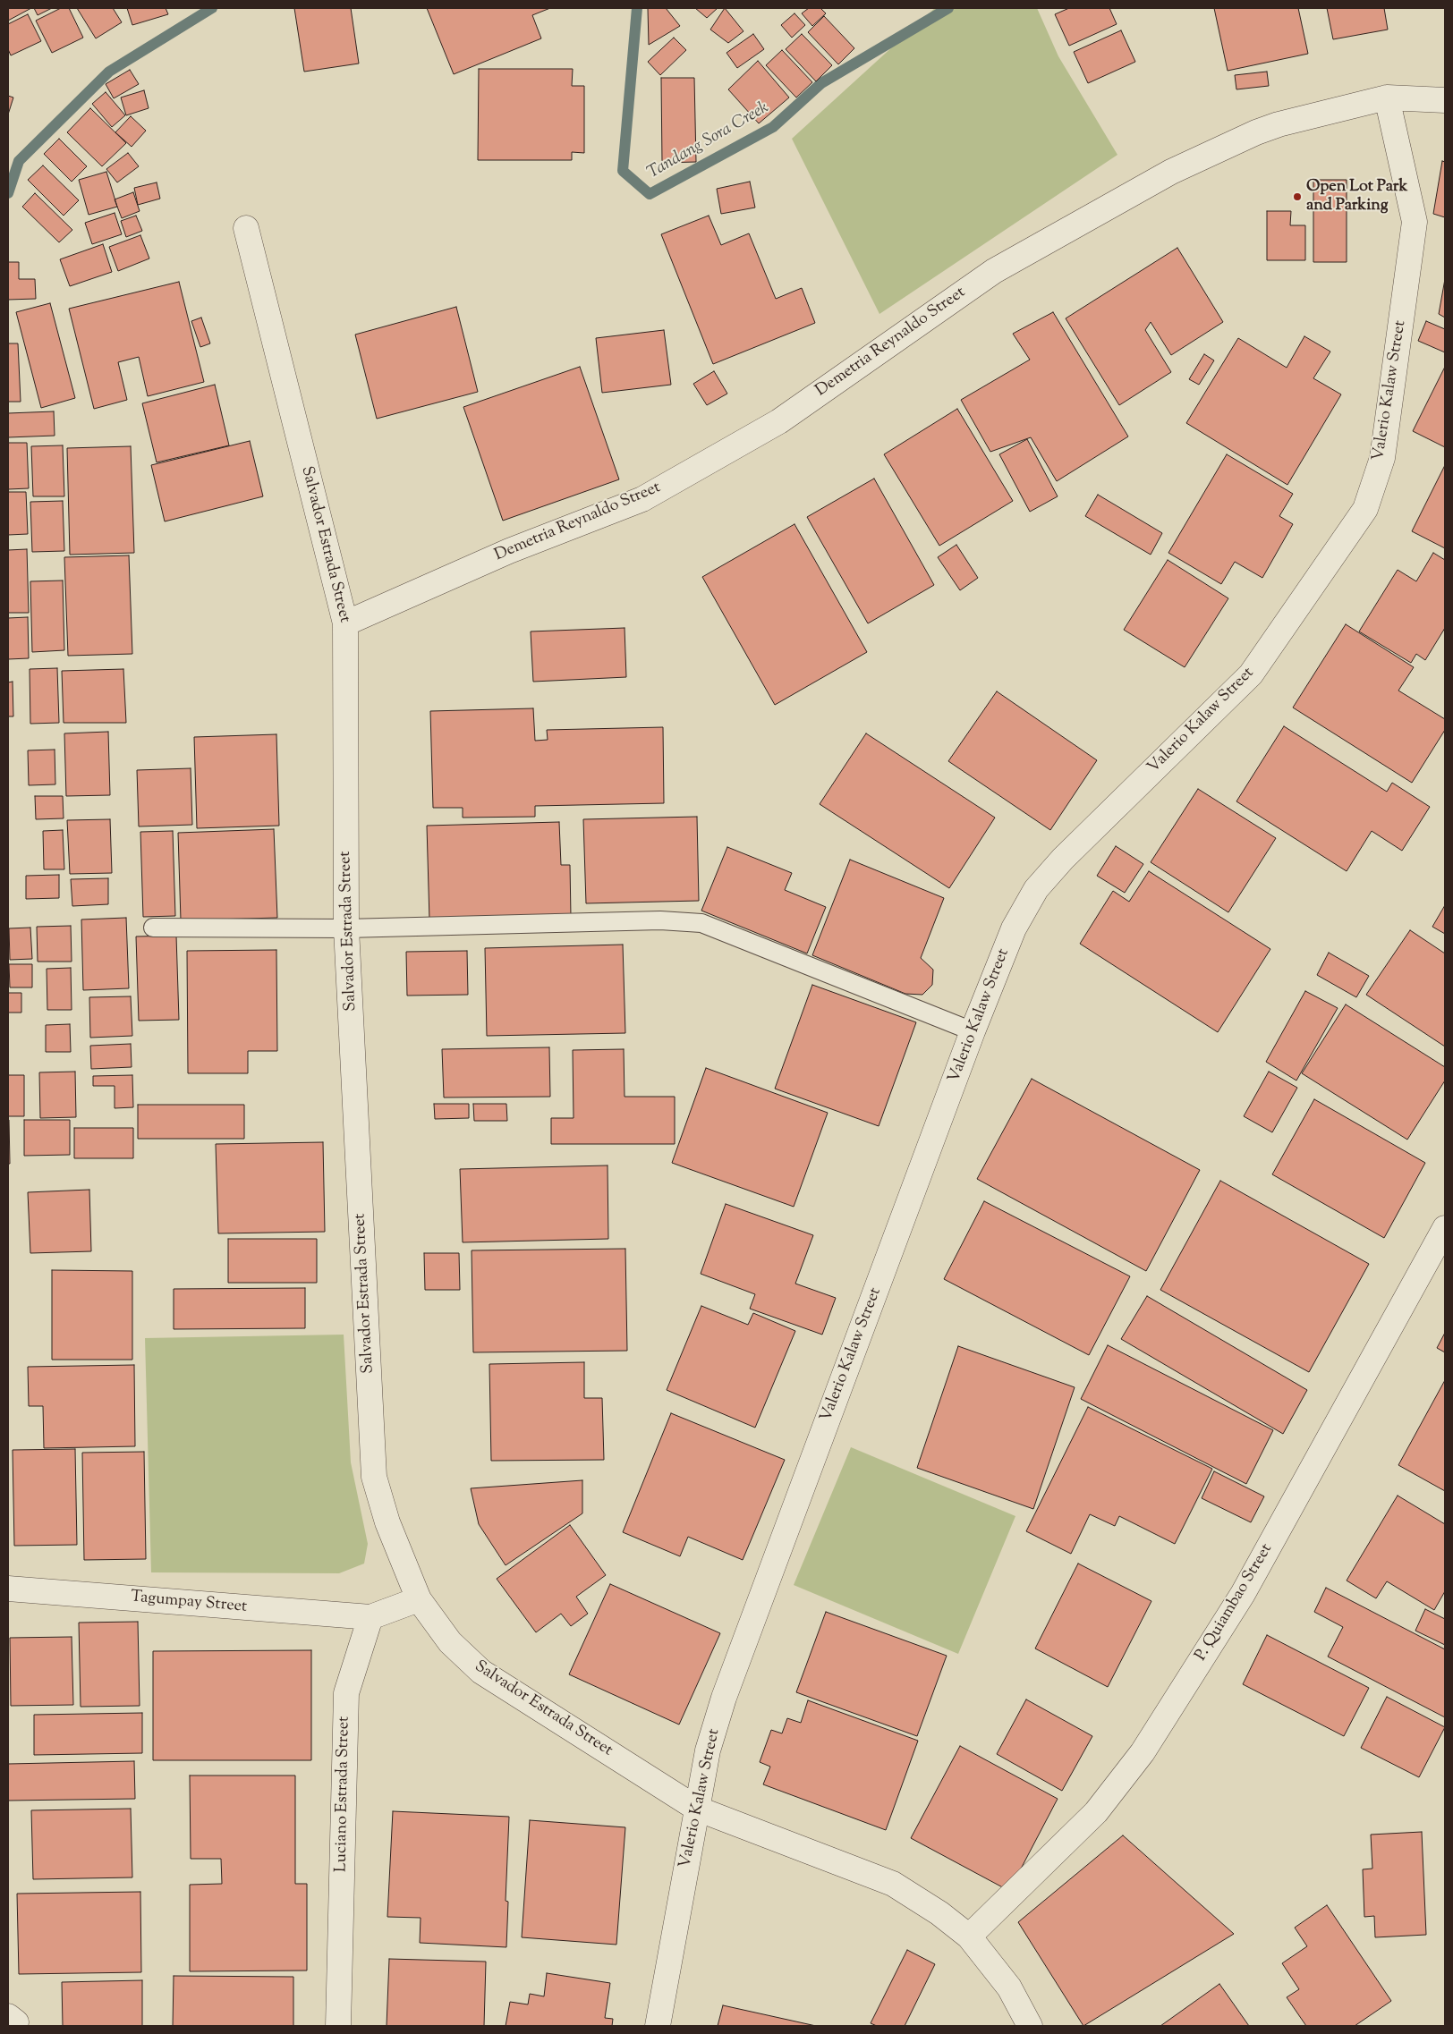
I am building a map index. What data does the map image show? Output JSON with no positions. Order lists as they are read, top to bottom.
{
  "streets": {
    "street": [
      "Demetria Reynaldo Street",
      "Valerio Kalaw Street",
      "Salvador Estrada Street",
      "Tagumpay Street",
      "P. Quiambao Street",
      "Luciano Estrada Street"
    ]
  },
  "crossings": [
    ["Demetria Reynaldo Street", "Valerio Kalaw Street"],
    ["Demetria Reynaldo Street", "Salvador Estrada Street"],
    ["Valerio Kalaw Street", "Salvador Estrada Street"],
    ["Salvador Estrada Street", "P. Quiambao Street"],
    ["Tagumpay Street", "Luciano Estrada Street"]
  ],
  "water": ["Tandang Sora Creek"],
  "places": ["Open Lot Park and Parking"]
}
